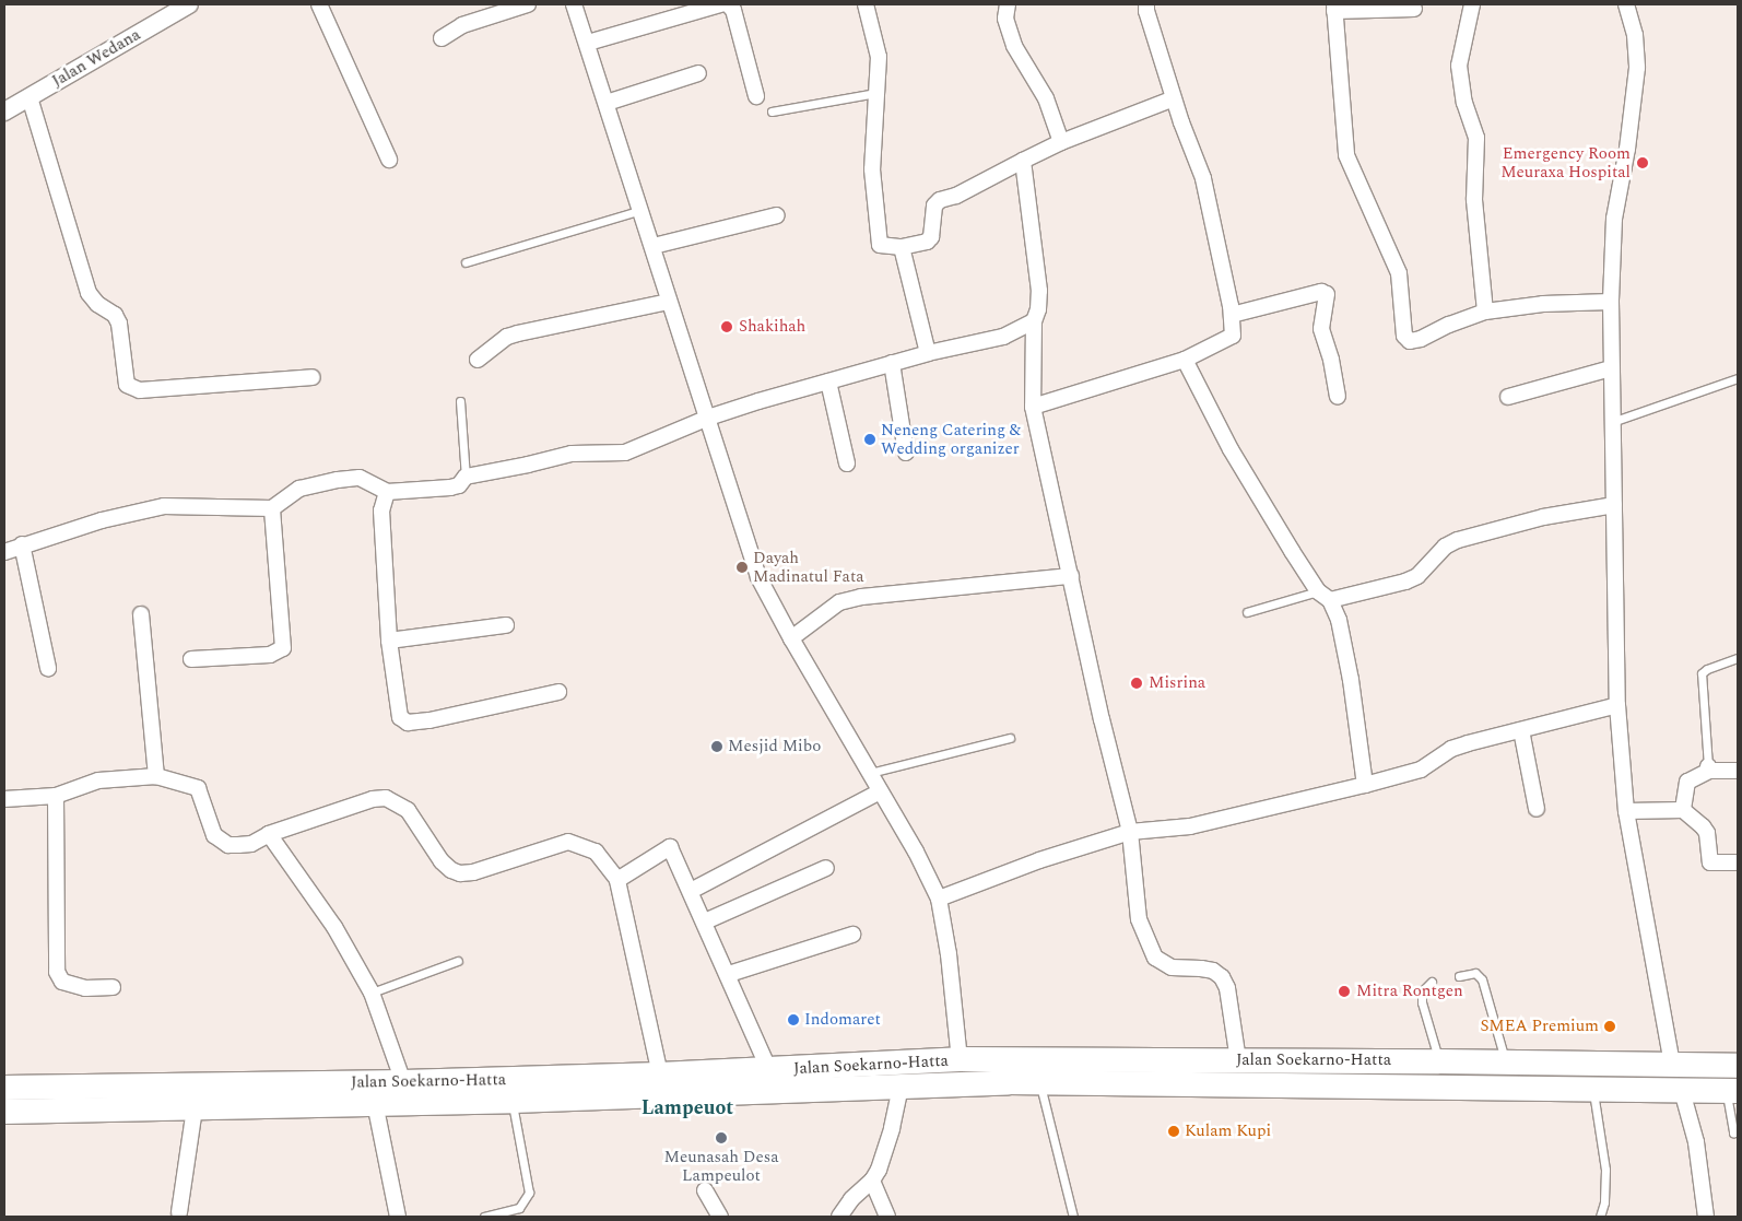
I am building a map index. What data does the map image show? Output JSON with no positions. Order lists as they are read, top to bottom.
{
  "streets": {
    "highway": ["Jalan Soekarno-Hatta"],
    "street": ["Jalan Wedana"]
  },
  "districts": ["Lampeuot"],
  "places": [
    "Emergency Room Meuraxa Hospital",
    "Shakihah",
    "Neneng Catering & Wedding organizer",
    "Dayah Madinatul Fata",
    "Misrina",
    "Mesjid Mibo",
    "Mitra Rontgen",
    "Indomaret",
    "SMEA Premium",
    "Kulam Kupi",
    "Meunasah Desa Lampeulot"
  ]
}
